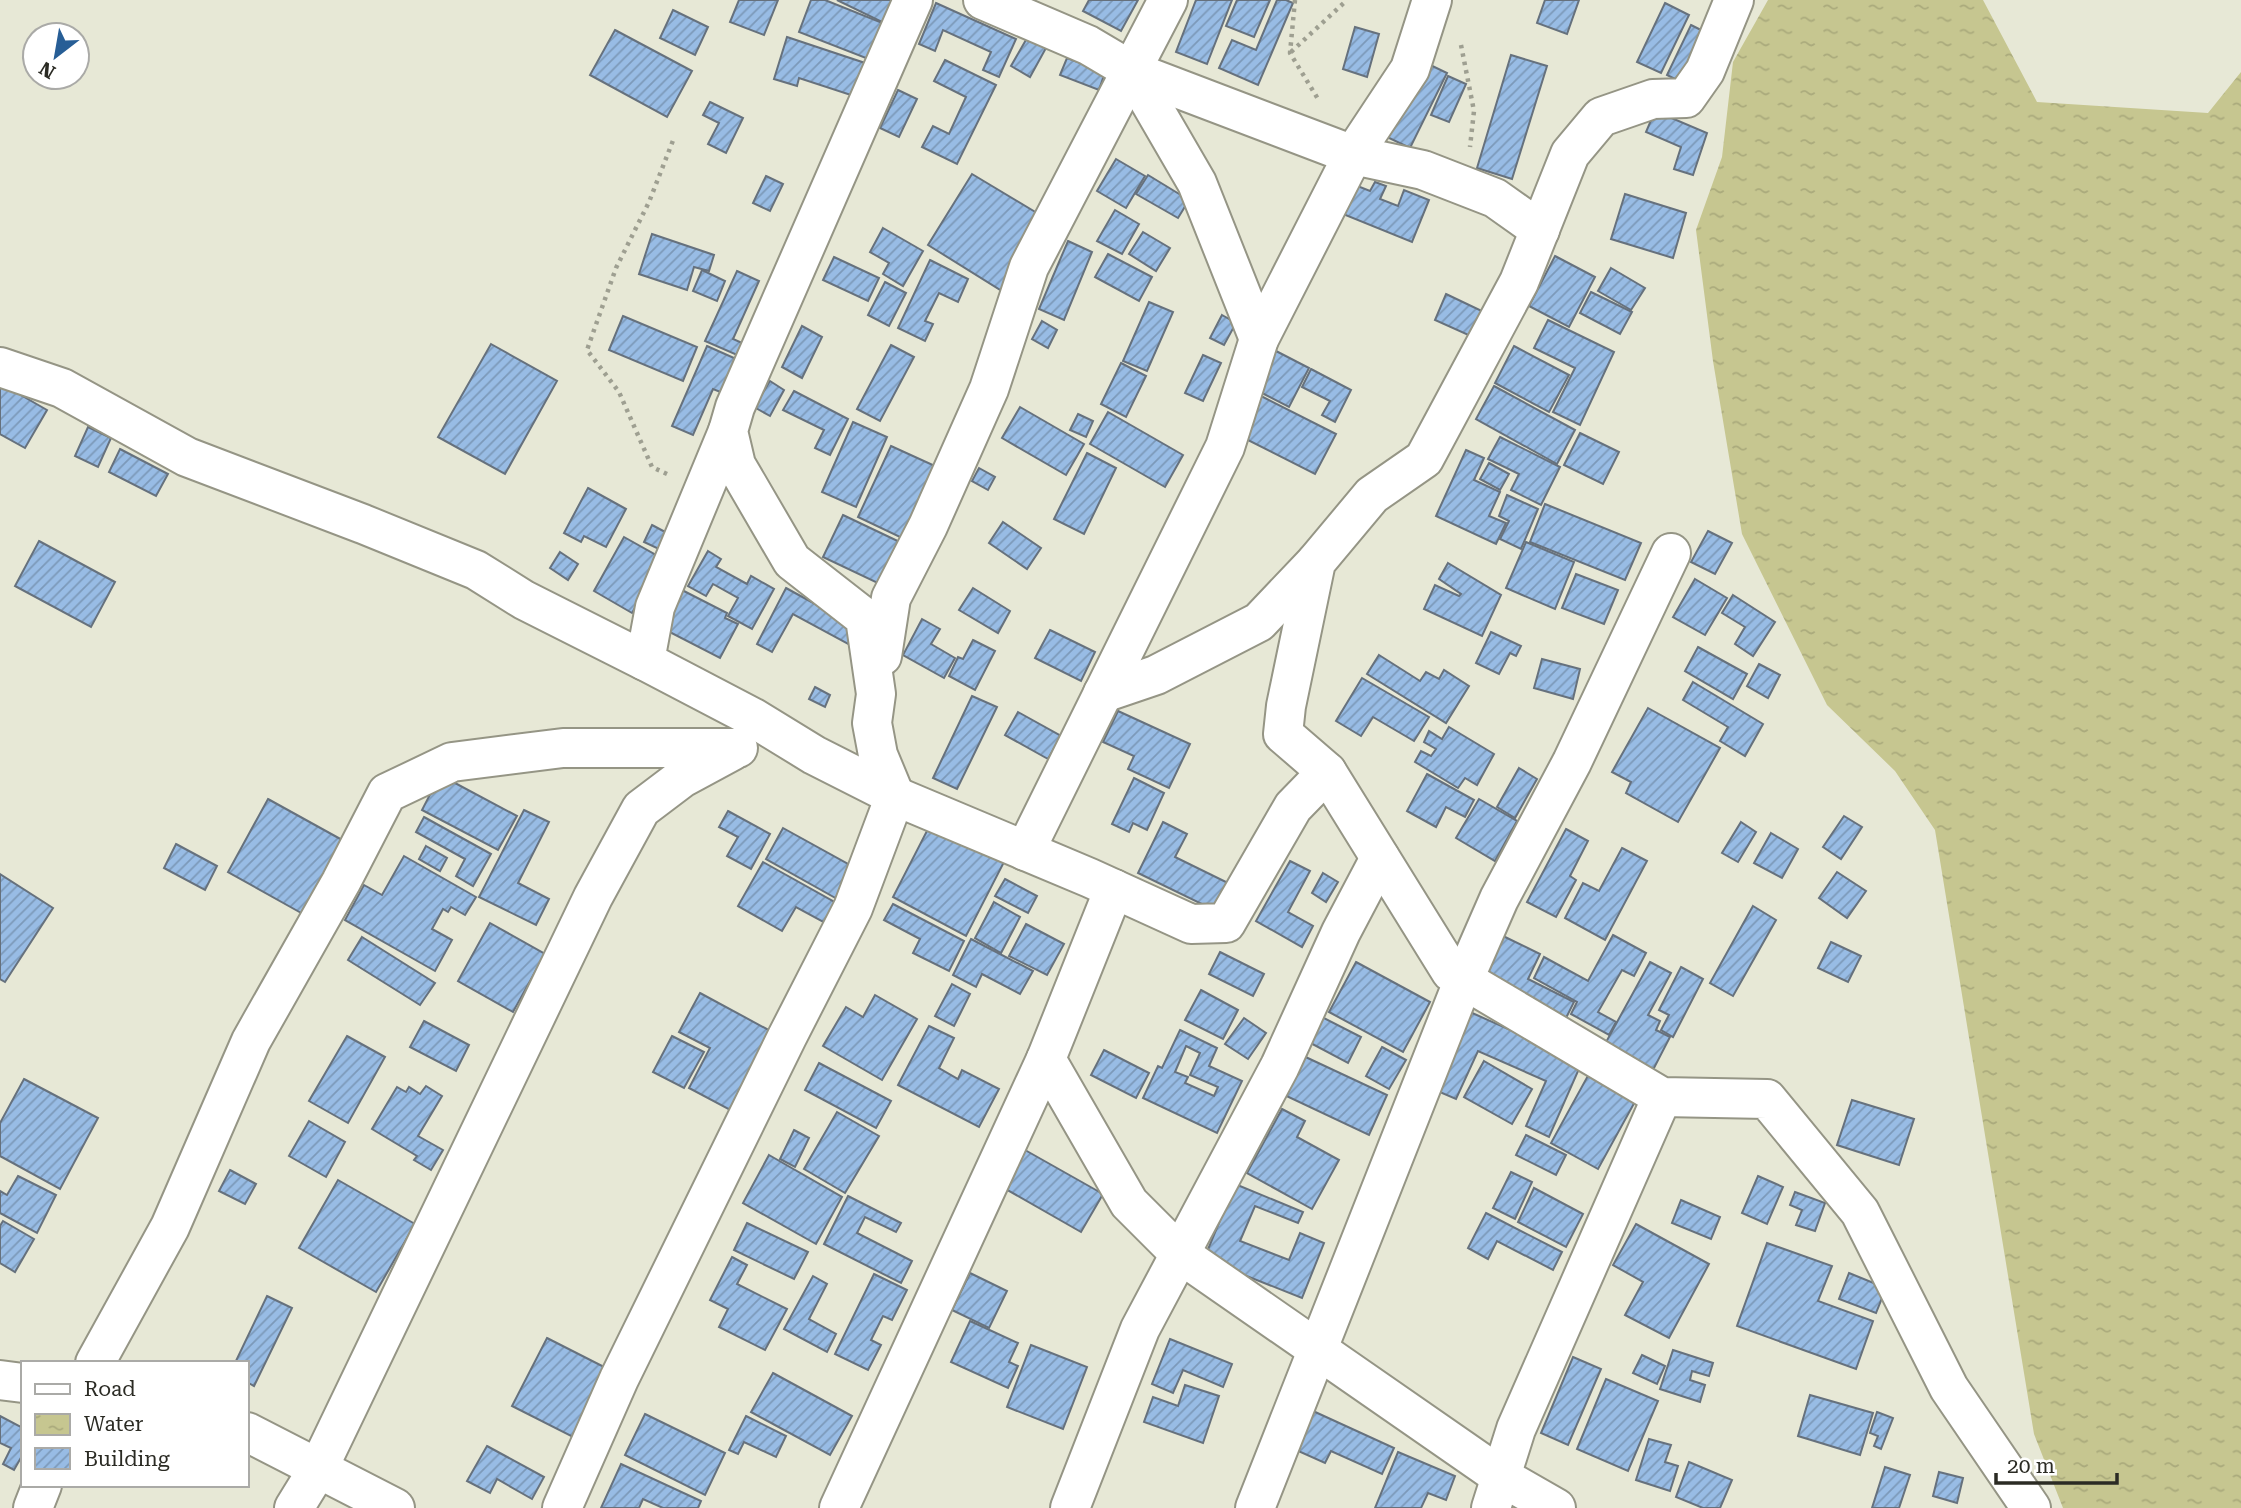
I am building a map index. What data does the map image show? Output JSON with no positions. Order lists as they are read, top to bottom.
{
  "legend": ["Road", "Water", "Building"],
  "scale_bar": "20 m",
  "north": "bottom left"
}
